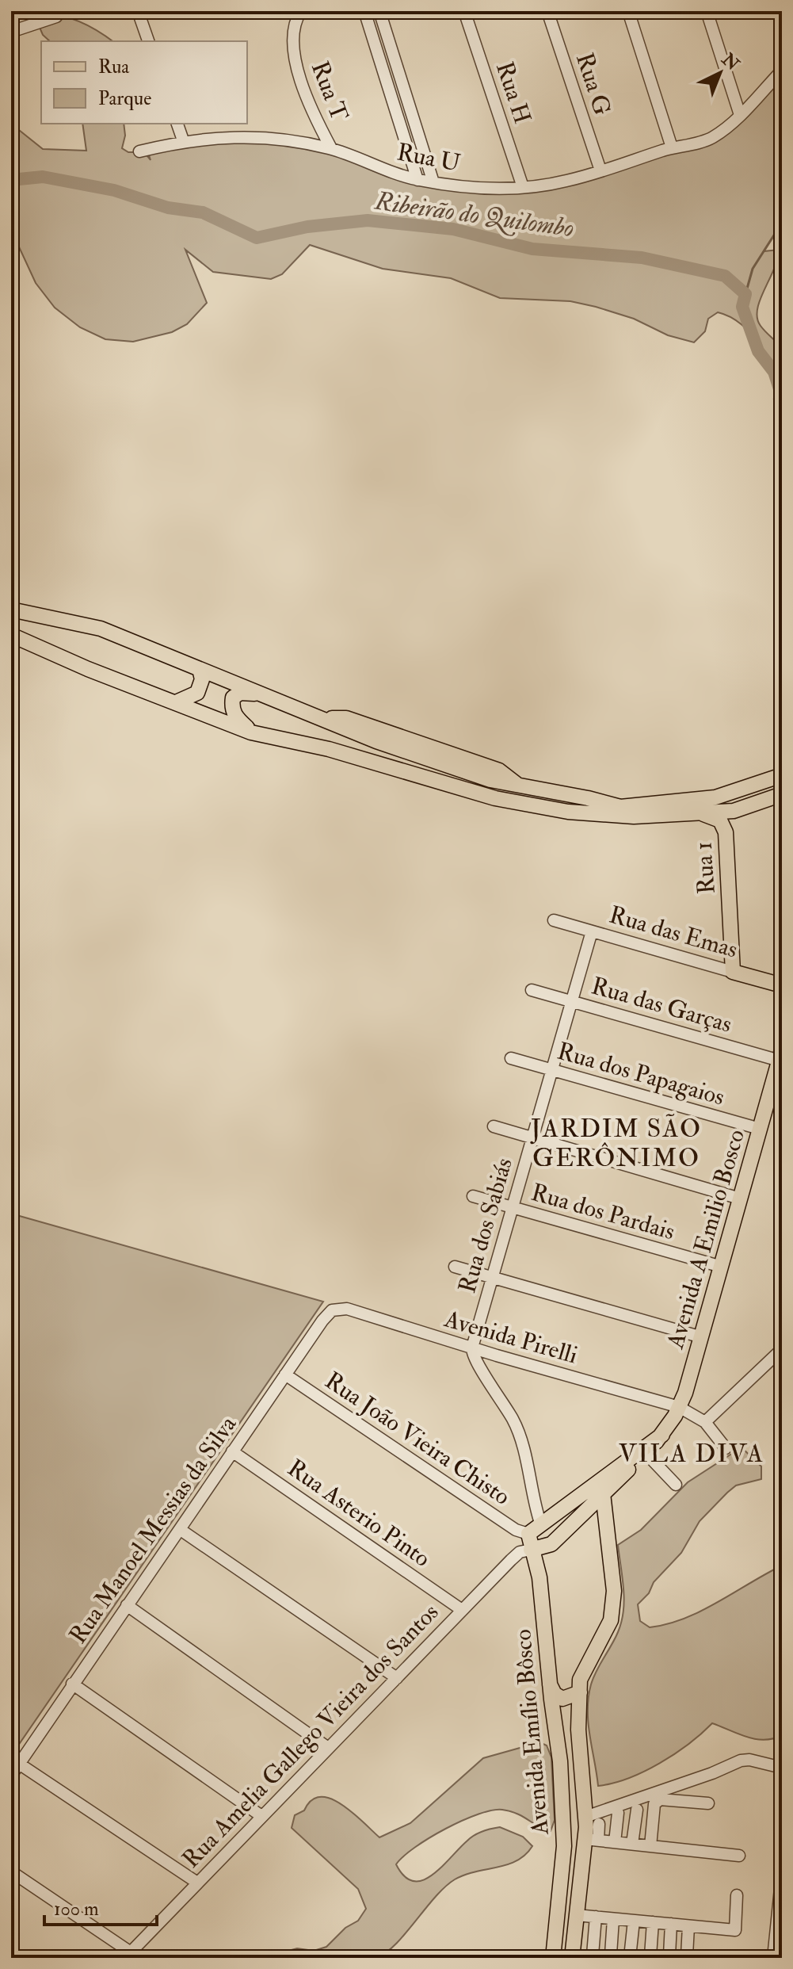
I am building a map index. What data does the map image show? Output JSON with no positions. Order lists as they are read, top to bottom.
{
  "streets": {
    "main road": [
      "Rua 1",
      "Rua das Emas",
      "Avenida A Emilio Bosco",
      "Avenida Emílio Bôsco"
    ],
    "street": [
      "Rua G",
      "Rua T",
      "Rua H",
      "Rua U",
      "Rua das Garças",
      "Rua dos Papagaios",
      "Rua dos Pardais",
      "Rua dos Sabiás",
      "Avenida Pirelli",
      "Rua João Vieira Chisto",
      "Rua Asterio Pinto",
      "Rua Manoel Messias da Silva",
      "Rua Amelia Gallego Vieira dos Santos"
    ]
  },
  "crossings": [
    ["Rua G", "Rua U"],
    ["Rua T", "Rua U"],
    ["Rua H", "Rua U"],
    ["Rua 1", "Rua das Emas"],
    ["Rua das Emas", "Rua dos Sabiás"],
    ["Rua das Garças", "Rua dos Sabiás"],
    ["Rua das Garças", "Avenida A Emilio Bosco"],
    ["Rua dos Papagaios", "Rua dos Sabiás"],
    ["Rua dos Papagaios", "Avenida A Emilio Bosco"],
    ["Rua dos Pardais", "Rua dos Sabiás"],
    ["Rua dos Pardais", "Avenida A Emilio Bosco"],
    ["Rua dos Sabiás", "Avenida Pirelli"],
    ["Avenida A Emilio Bosco", "Avenida Pirelli"],
    ["Avenida Pirelli", "Rua Manoel Messias da Silva"],
    ["Rua João Vieira Chisto", "Rua Manoel Messias da Silva"],
    ["Rua João Vieira Chisto", "Avenida Emílio Bôsco"],
    ["Rua Asterio Pinto", "Rua Manoel Messias da Silva"],
    ["Rua Asterio Pinto", "Rua Amelia Gallego Vieira dos Santos"],
    ["Avenida Emílio Bôsco", "Rua Amelia Gallego Vieira dos Santos"]
  ],
  "districts": ["JARDIM SÃO GERÔNIMO", "VILA DIVA"],
  "water": ["Ribeirão do Quilombo"],
  "legend": ["Rua", "Parque"],
  "scale_bar": "100 m",
  "north": "top right"
}
